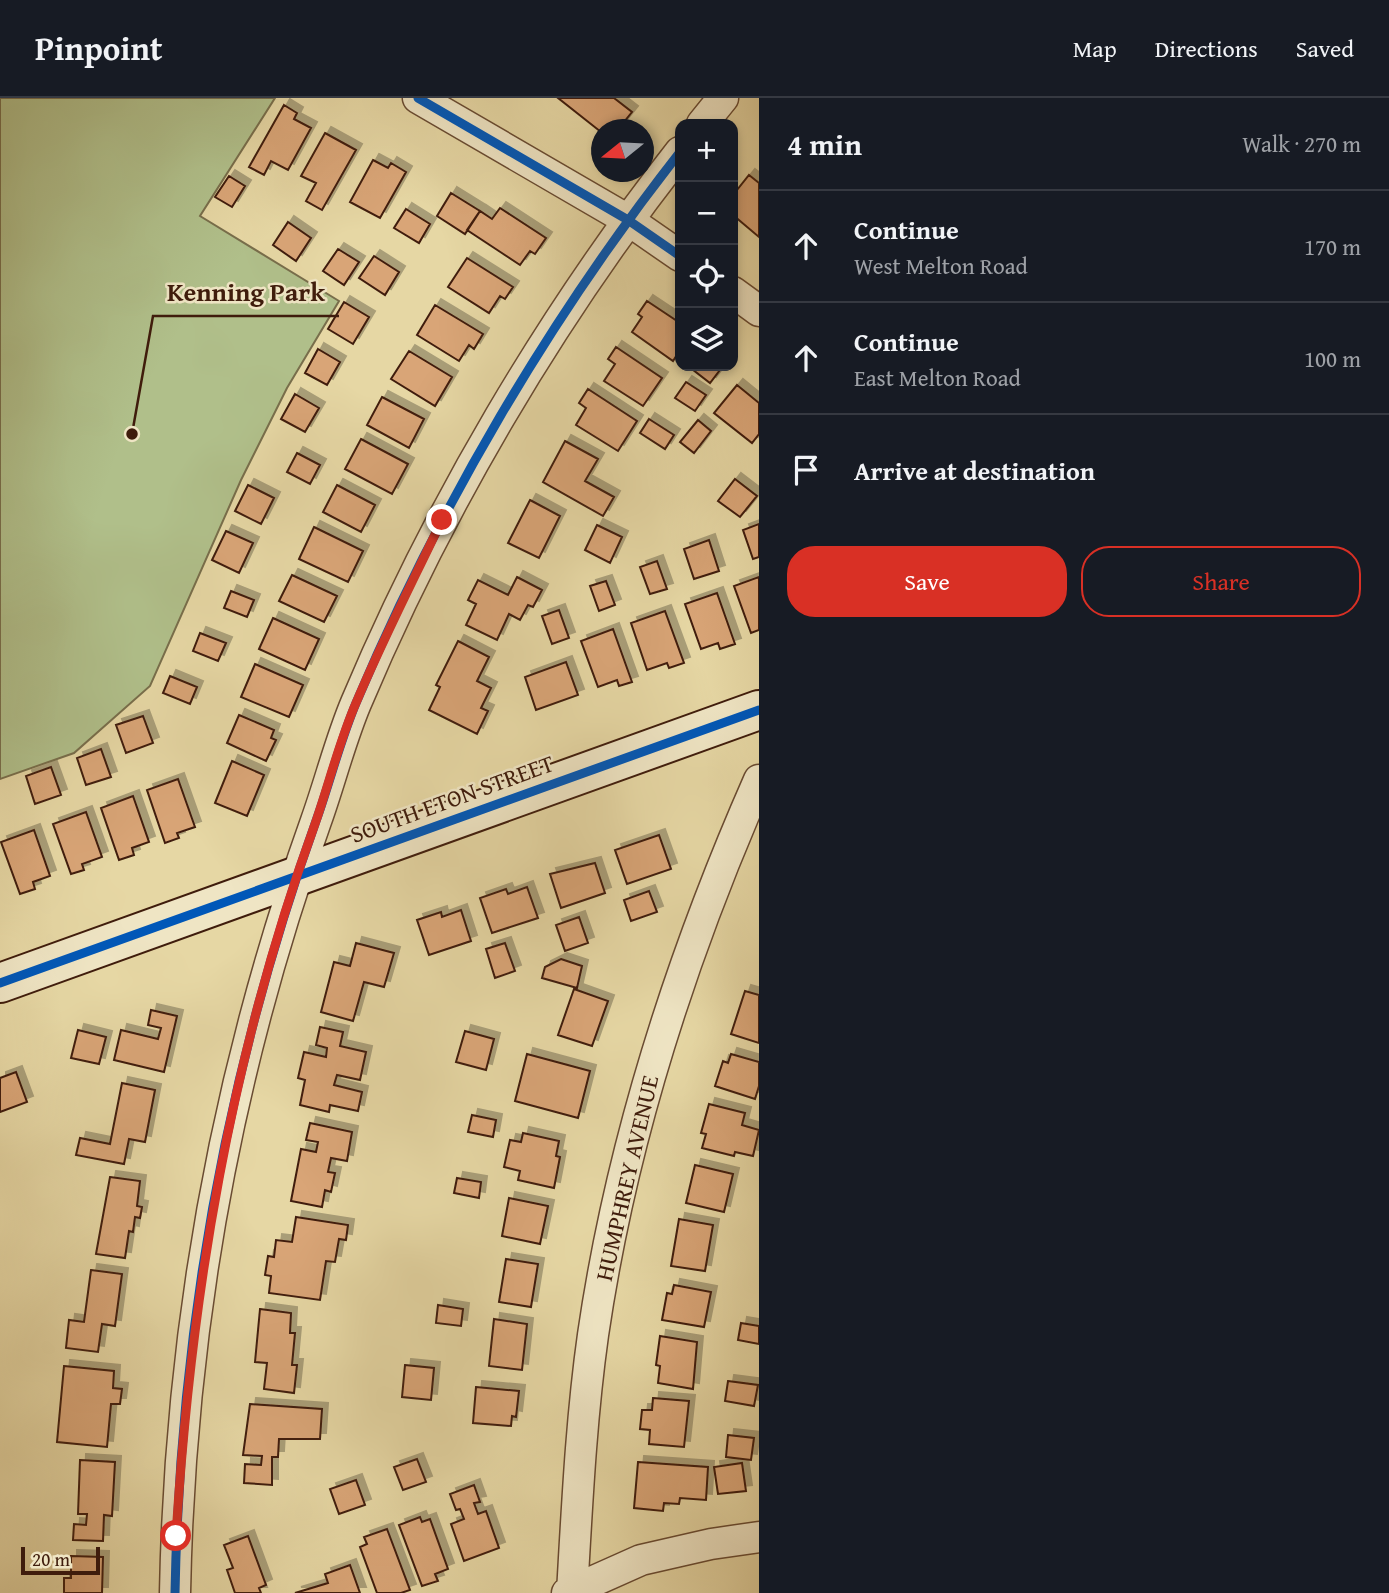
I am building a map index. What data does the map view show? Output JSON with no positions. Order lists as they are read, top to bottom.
{
  "streets": {
    "street": ["SOUTH ETON STREET", "HUMPHREY AVENUE"]
  },
  "places": ["Kenning Park"],
  "scale_bar": "20 m",
  "north": "left",
  "page": {
    "header": "Pinpoint",
    "nav": ["Map", "Directions", "Saved"],
    "heading": ["4 min", "Walk · 270 m"],
    "map_buttons": ["+", "−"],
    "list": [
      ["Continue", "West Melton Road", "170 m"],
      ["Continue", "East Melton Road", "100 m"],
      "Arrive at destination"
    ],
    "buttons": ["Save", "Share"],
    "scale": "20 m"
  }
}
